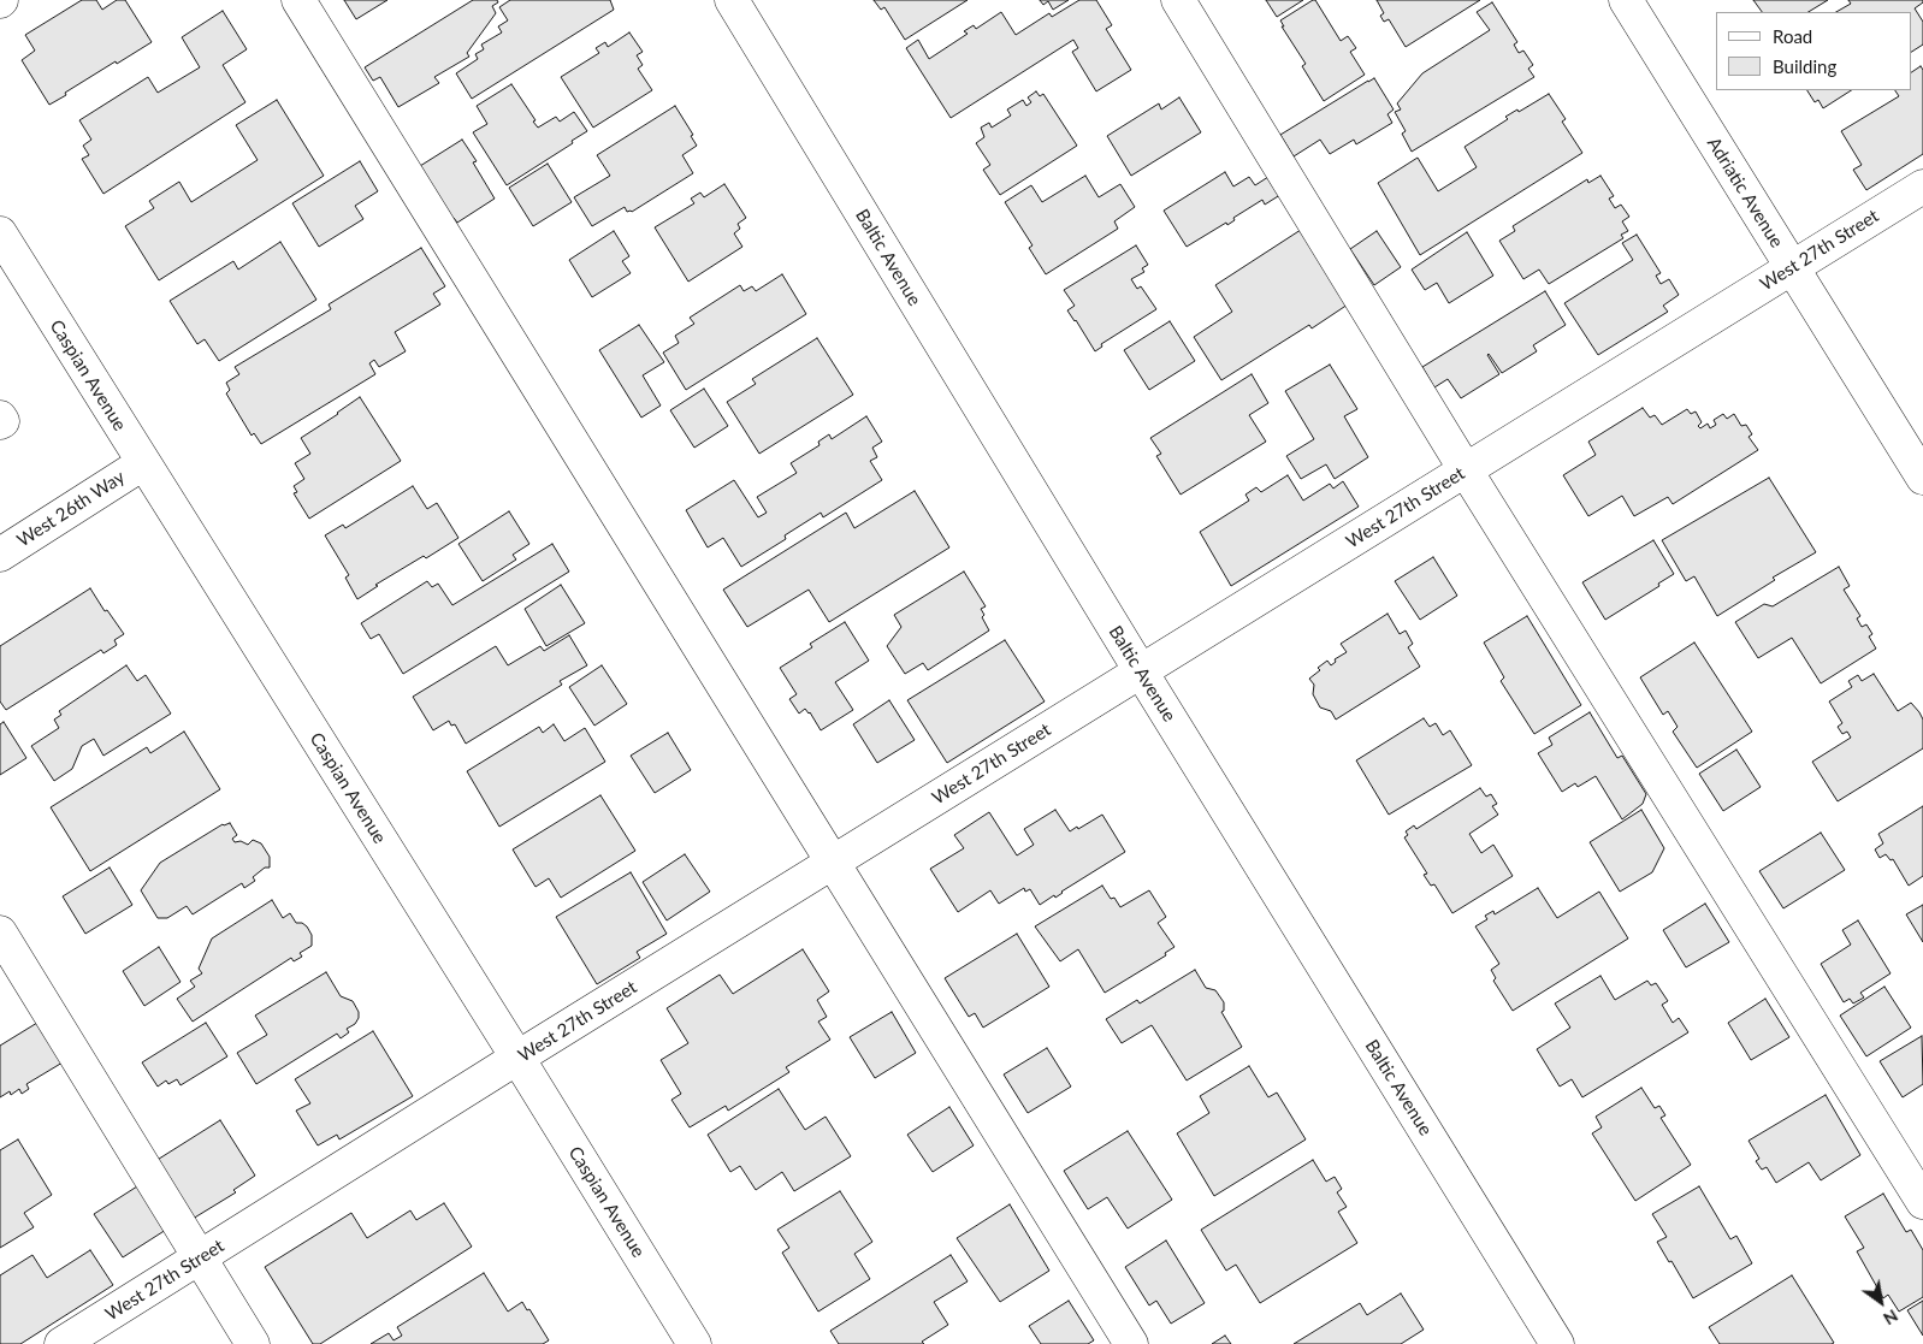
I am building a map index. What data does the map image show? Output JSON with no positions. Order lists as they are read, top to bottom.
{
  "streets": {
    "street": [
      "Adriatic Avenue",
      "West 27th Street",
      "Baltic Avenue",
      "Caspian Avenue",
      "West 26th Way"
    ]
  },
  "crossings": [
    ["Adriatic Avenue", "West 27th Street"],
    ["West 27th Street", "Baltic Avenue"],
    ["West 27th Street", "Caspian Avenue"],
    ["Caspian Avenue", "West 26th Way"]
  ],
  "legend": ["Road", "Building"],
  "north": "bottom right"
}
